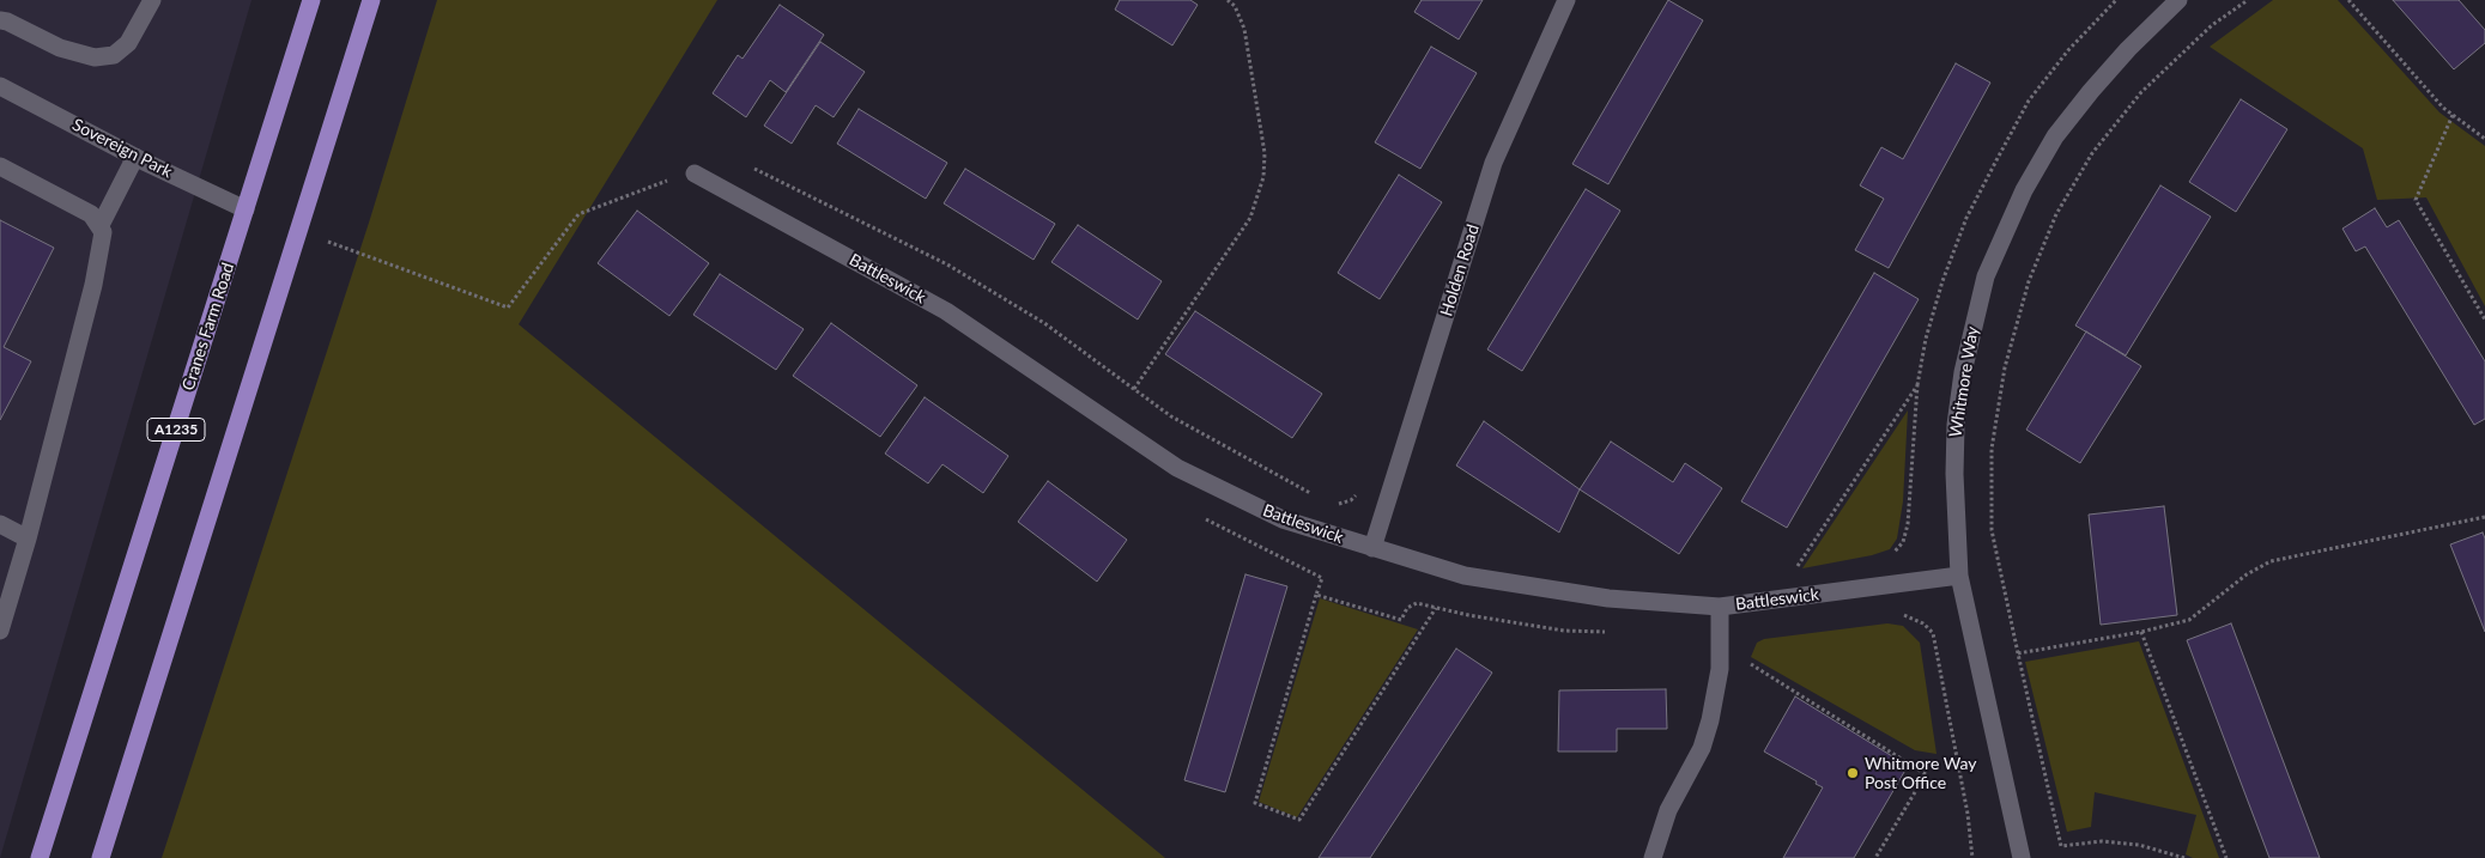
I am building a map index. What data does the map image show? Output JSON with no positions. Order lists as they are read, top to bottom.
{
  "streets": {
    "main road": ["Cranes Farm Road", "A1235"],
    "street": [
      "Sovereign Park",
      "Holden Road",
      "Battleswick",
      "Whitmore Way"
    ]
  },
  "crossings": [
    ["Sovereign Park", "Cranes Farm Road"],
    ["Holden Road", "Battleswick"],
    ["Battleswick", "Whitmore Way"]
  ],
  "places": ["Whitmore Way Post Office"]
}
